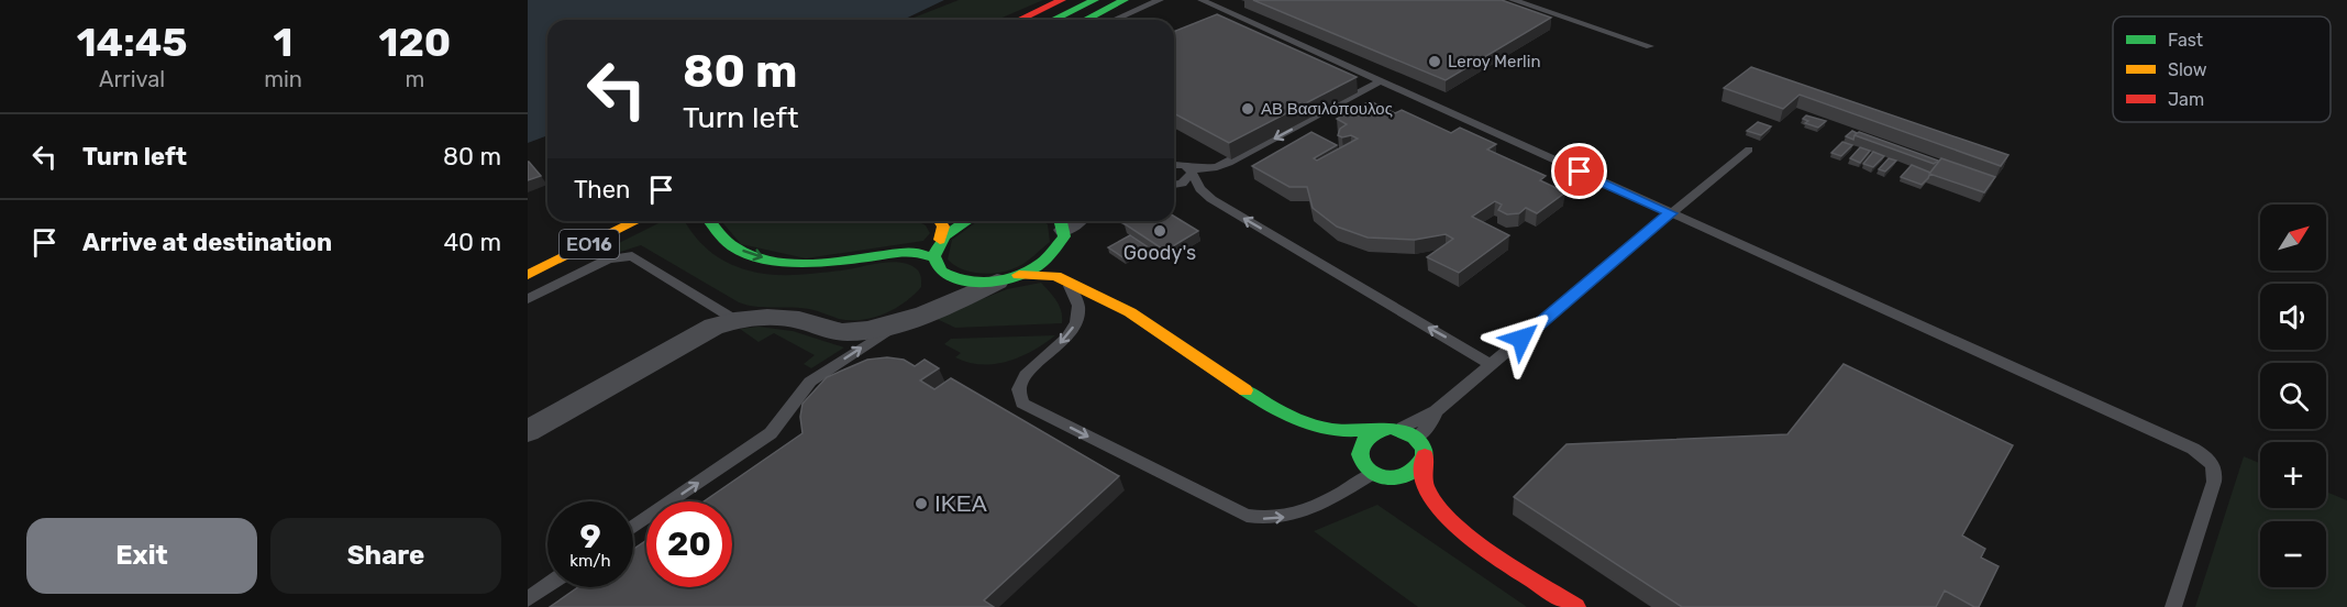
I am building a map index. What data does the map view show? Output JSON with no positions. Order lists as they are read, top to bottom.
{
  "streets": {
    "street": ["ΕΟ16"]
  },
  "places": [
    "Leroy Merlin",
    "ΑΒ Βασιλόπουλος",
    "Goody's",
    "ΙΚΕΑ"
  ],
  "legend": ["Fast", "Slow", "Jam"],
  "north": "top right",
  "page": {
    "eta": [
      "14:45",
      "Arrival",
      "1",
      "min",
      "120",
      "m"
    ],
    "turn": ["80 m", "Turn left"],
    "list": [
      {
        "name": "Turn left",
        "value": "80 m"
      },
      {
        "name": "Arrive at destination",
        "value": "40 m"
      }
    ],
    "then": "Then",
    "map_buttons": ["+", "−"],
    "speed": "9 km/h",
    "limit": "20",
    "buttons": ["Exit", "Share"]
  }
}
